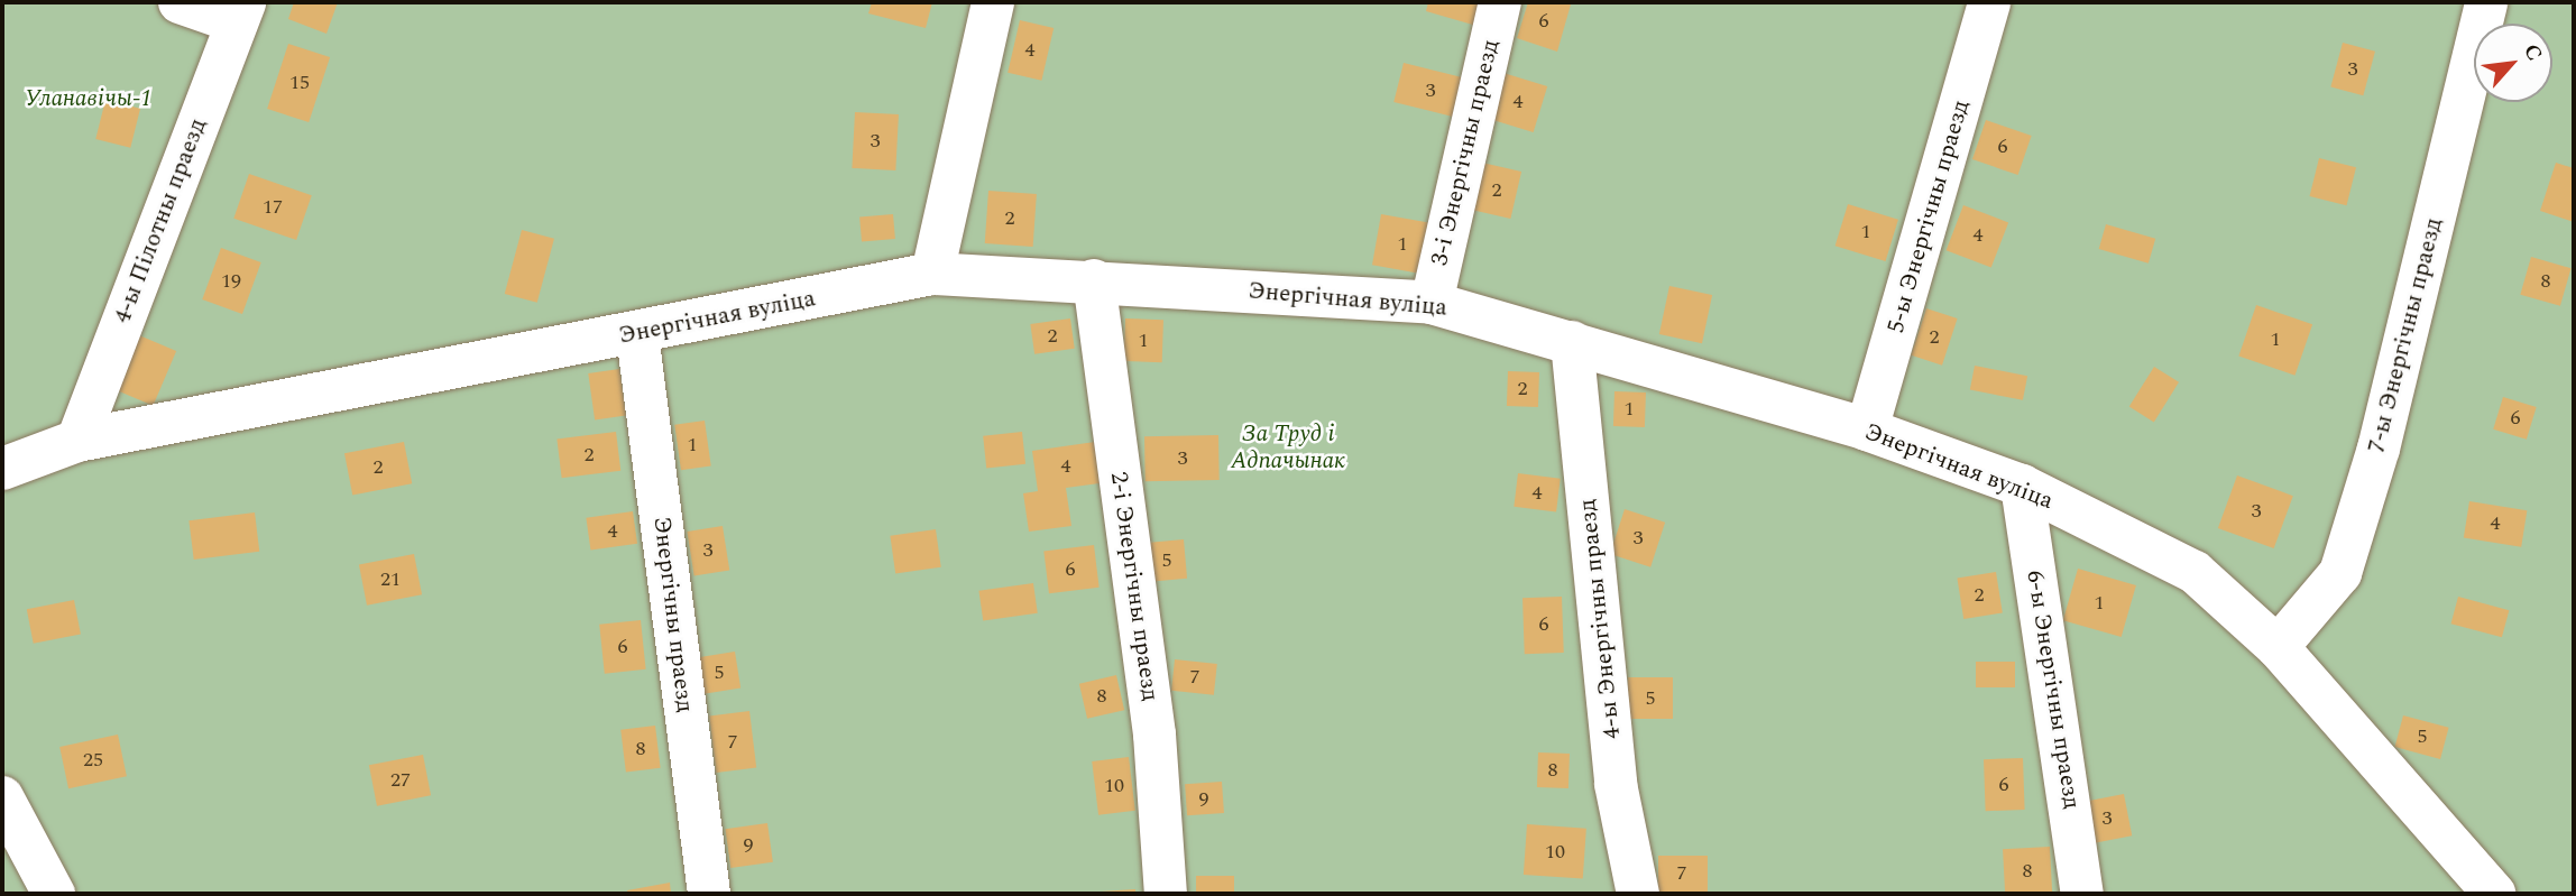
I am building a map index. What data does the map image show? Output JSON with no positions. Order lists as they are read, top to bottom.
{
  "streets": {
    "street": [
      "3-і Энергічны праезд",
      "5-ы Энергічны праезд",
      "4-ы Пілотны праезд",
      "Энергічная вуліца",
      "7-ы Энергічны праезд",
      "2-і Энергічны праезд",
      "Энергічны праезд",
      "4-ы Энергічны праезд",
      "6-ы Энергічны праезд"
    ]
  },
  "crossings": [
    ["3-і Энергічны праезд", "Энергічная вуліца"],
    ["5-ы Энергічны праезд", "Энергічная вуліца"],
    ["4-ы Пілотны праезд", "Энергічная вуліца"],
    ["Энергічная вуліца", "7-ы Энергічны праезд"],
    ["Энергічная вуліца", "2-і Энергічны праезд"],
    ["Энергічная вуліца", "Энергічны праезд"],
    ["Энергічная вуліца", "4-ы Энергічны праезд"],
    ["Энергічная вуліца", "6-ы Энергічны праезд"]
  ],
  "parks": ["Уланавічы-1", "За Труд і Адпачынак"],
  "house_numbers": [
    "6",
    "4",
    "3",
    "15",
    "3",
    "4",
    "3",
    "6",
    "2",
    "17",
    "2",
    "1",
    "4",
    "1",
    "19",
    "8",
    "2",
    "2",
    "1",
    "1",
    "2",
    "1",
    "6",
    "1",
    "2",
    "3",
    "4",
    "2",
    "4",
    "3",
    "4",
    "4",
    "3",
    "3",
    "5",
    "6",
    "21",
    "2",
    "1",
    "6",
    "6",
    "5",
    "7",
    "8",
    "5",
    "5",
    "7",
    "8",
    "25",
    "8",
    "27",
    "6",
    "10",
    "9",
    "3",
    "9",
    "10",
    "8",
    "7"
  ],
  "north": "top right"
}
